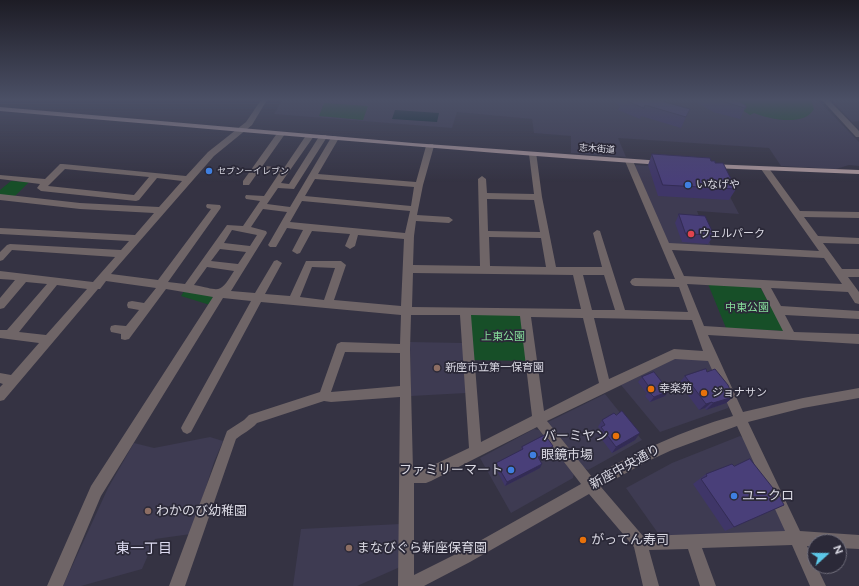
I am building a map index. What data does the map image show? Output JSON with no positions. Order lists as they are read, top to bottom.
{
  "streets": {
    "main road": ["志木街道"],
    "street": ["新座中央通り"]
  },
  "districts": ["東一丁目"],
  "parks": ["中東公園", "上東公園"],
  "places": [
    "セブン－イレブン",
    "いなげや",
    "ウェルパーク",
    "新座市立第一保育園",
    "幸楽苑",
    "ジョナサン",
    "バーミヤン",
    "眼鏡市場",
    "ファミリーマート",
    "ユニクロ",
    "わかのび幼稚園",
    "がってん寿司",
    "まなびぐら新座保育園"
  ],
  "north": "right"
}
